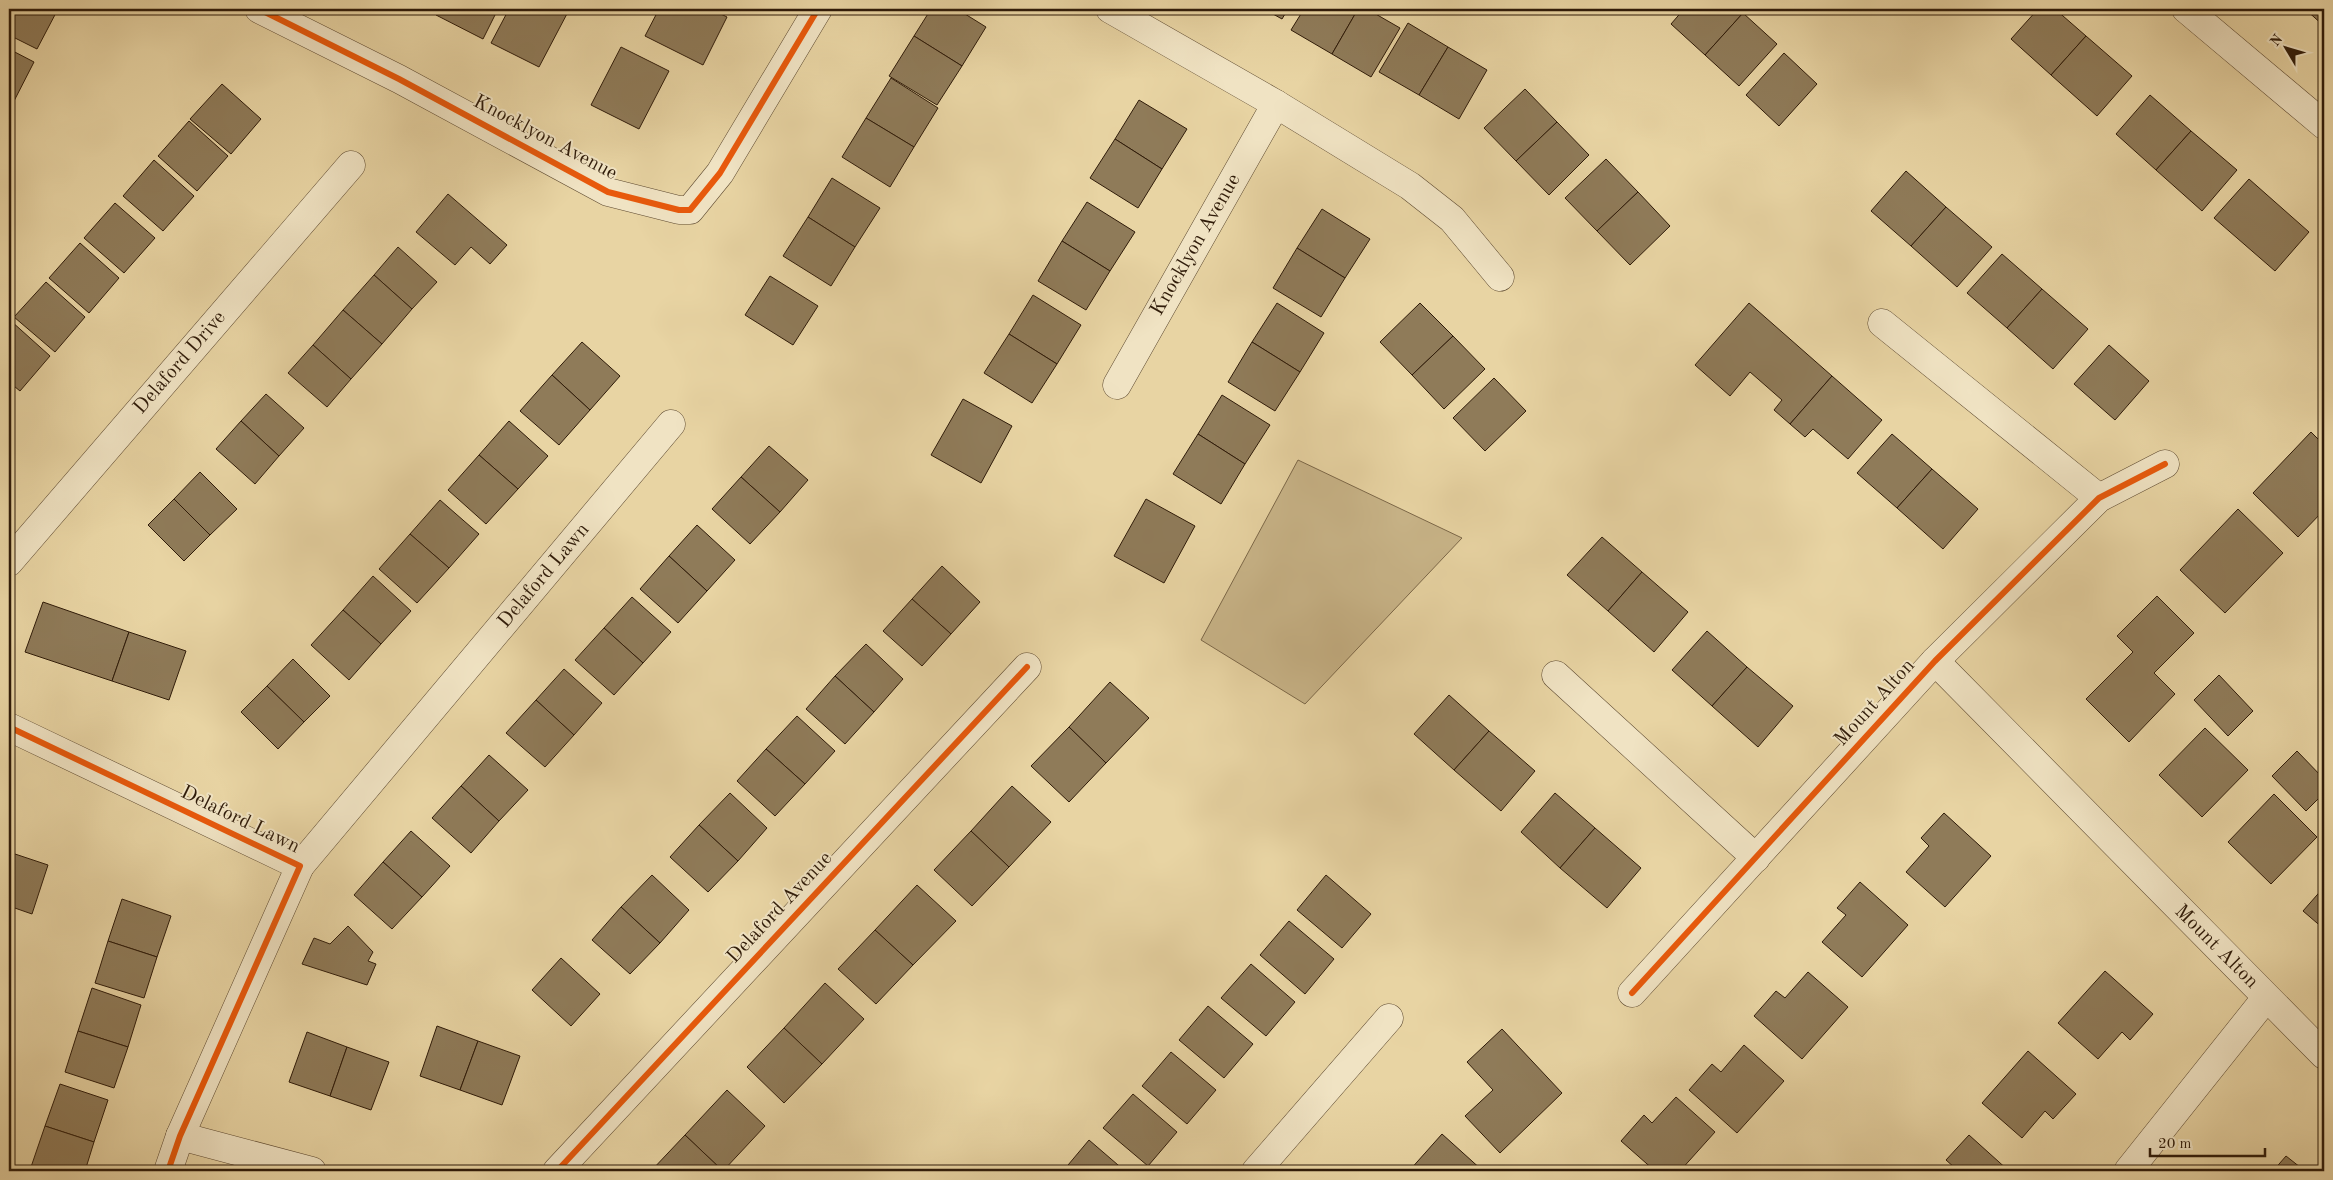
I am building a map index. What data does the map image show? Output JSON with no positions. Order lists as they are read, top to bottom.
{
  "streets": {
    "street": [
      "Knocklyon Avenue",
      "Delaford Drive",
      "Delaford Lawn",
      "Mount Alton",
      "Delaford Avenue"
    ]
  },
  "scale_bar": "20 m",
  "north": "top left"
}
